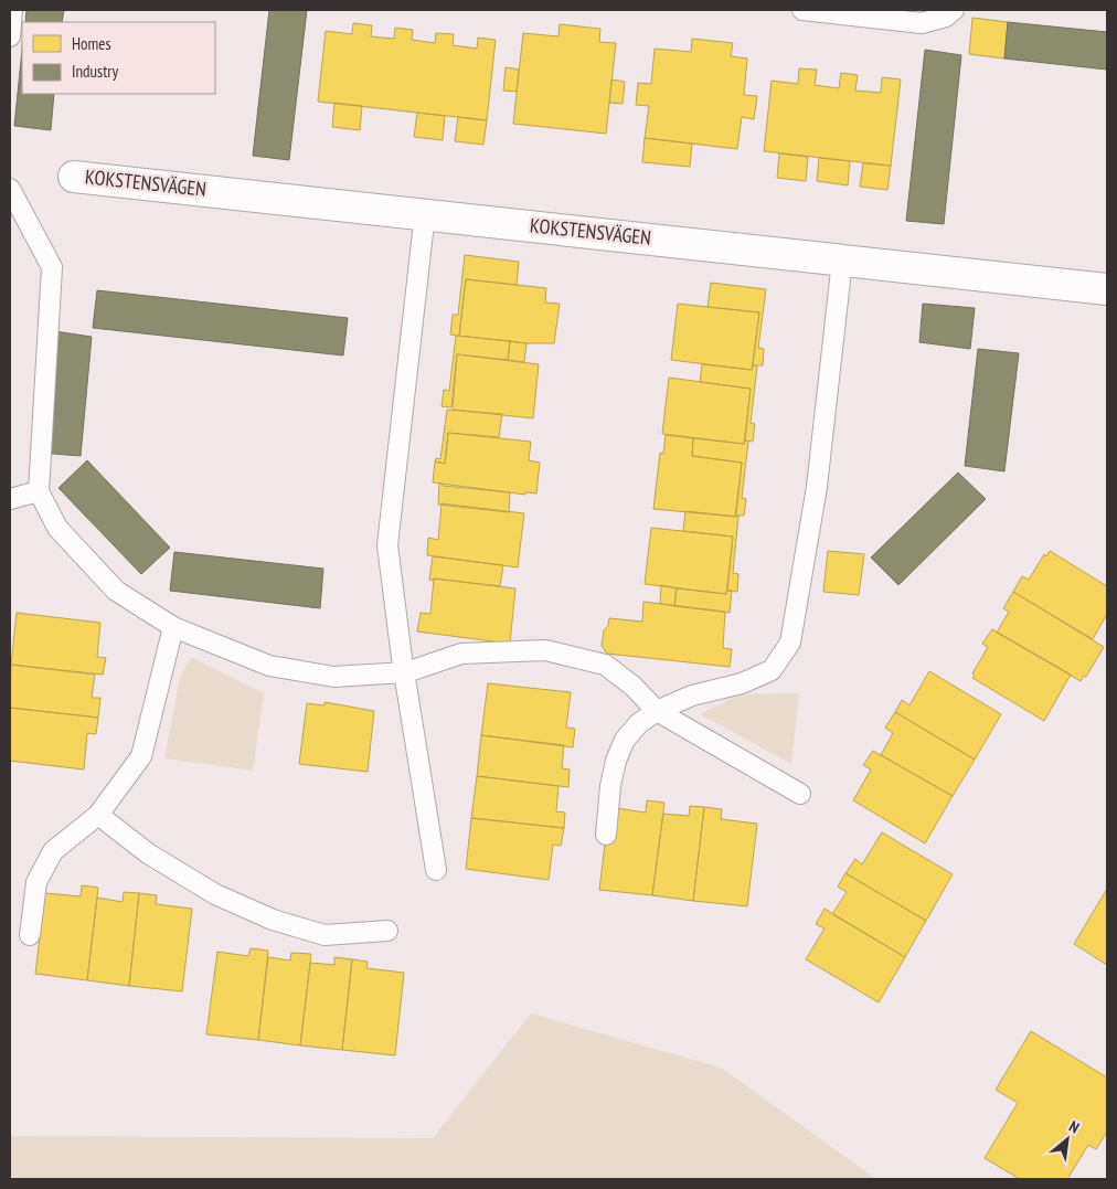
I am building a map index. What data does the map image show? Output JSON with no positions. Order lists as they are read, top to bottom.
{
  "streets": {
    "street": ["KOKSTENSVÄGEN"]
  },
  "legend": ["Homes", "Industry"],
  "north": "top right"
}
